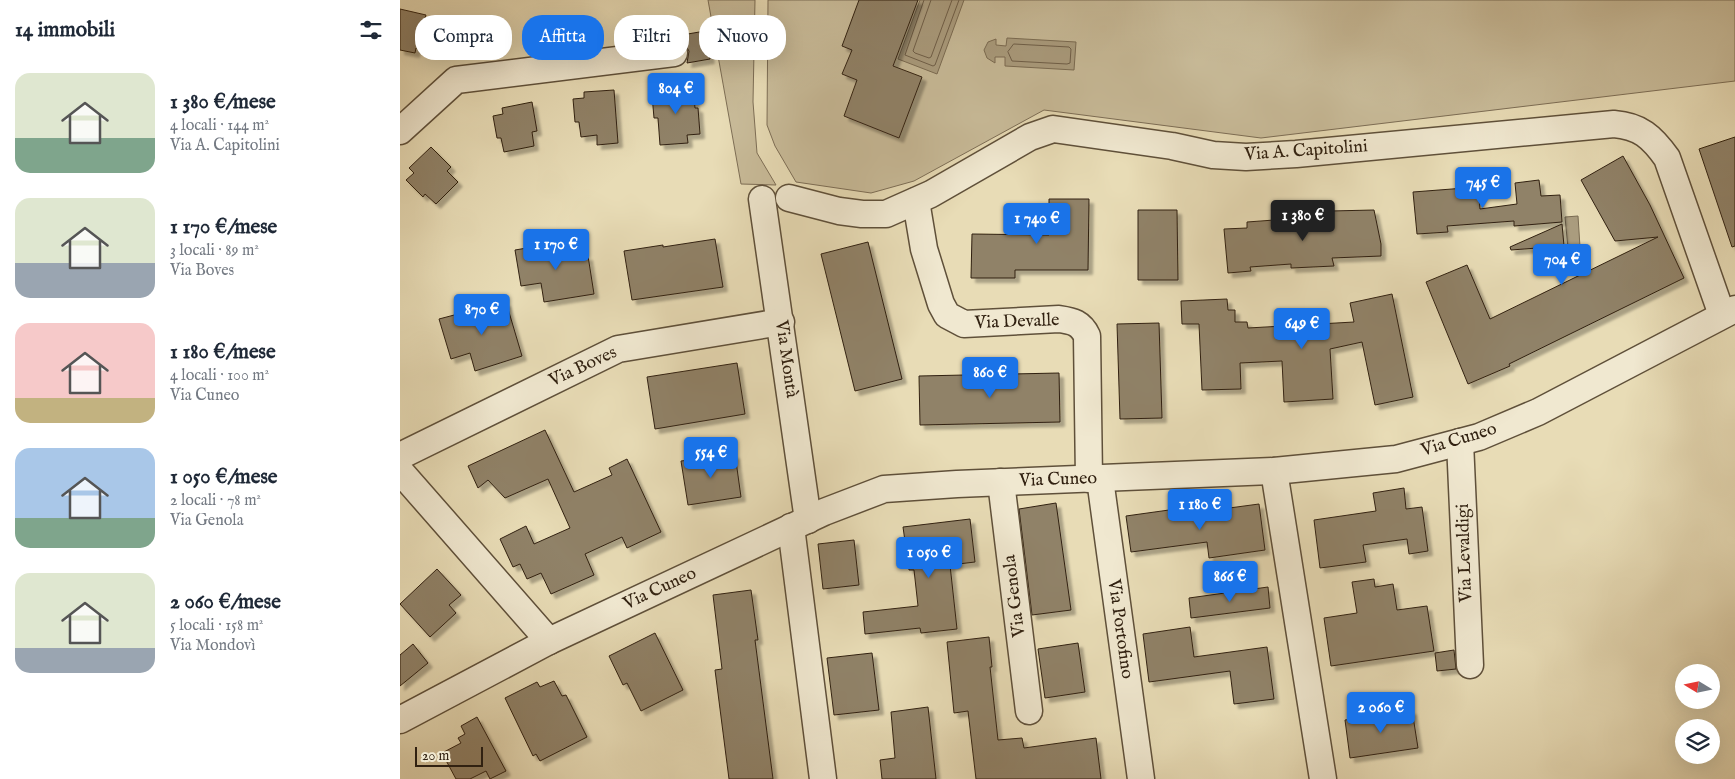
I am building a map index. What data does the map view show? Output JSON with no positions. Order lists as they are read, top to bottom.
{
  "streets": {
    "street": [
      "Via A. Capitolini",
      "Via Devalle",
      "Via Montà",
      "Via Boves",
      "Via Cuneo",
      "Via Levaldigi",
      "Via Genola",
      "Via Portofino"
    ]
  },
  "crossings": [
    ["Via A. Capitolini", "Via Devalle"],
    ["Via A. Capitolini", "Via Cuneo"],
    ["Via Devalle", "Via Cuneo"],
    ["Via Devalle", "Via Portofino"],
    ["Via Montà", "Via Boves"],
    ["Via Montà", "Via Cuneo"],
    ["Via Cuneo", "Via Levaldigi"],
    ["Via Cuneo", "Via Genola"],
    ["Via Cuneo", "Via Portofino"]
  ],
  "scale_bar": "20 m",
  "north": "left",
  "page": {
    "heading": "14 immobili",
    "chip": [
      "Compra",
      "Affitta",
      "Filtri",
      "Nuovo"
    ],
    "list": [
      {
        "name": "1 380 €/mese",
        "note": "4 locali · 144 m² · Via A. Capitolini"
      },
      {
        "name": "1 170 €/mese",
        "note": "3 locali · 89 m² · Via Boves"
      },
      {
        "name": "1 180 €/mese",
        "note": "4 locali · 100 m² · Via Cuneo"
      },
      {
        "name": "1 050 €/mese",
        "note": "2 locali · 78 m² · Via Genola"
      },
      {
        "name": "2 060 €/mese",
        "note": "5 locali · 158 m² · Via Mondovì"
      }
    ],
    "price": [
      "804 €",
      "745 €",
      "1 380 €",
      "1 740 €",
      "1 170 €",
      "704 €",
      "870 €",
      "649 €",
      "860 €",
      "554 €",
      "1 180 €",
      "1 050 €",
      "866 €",
      "2 060 €"
    ],
    "scale": "20 m"
  }
}
